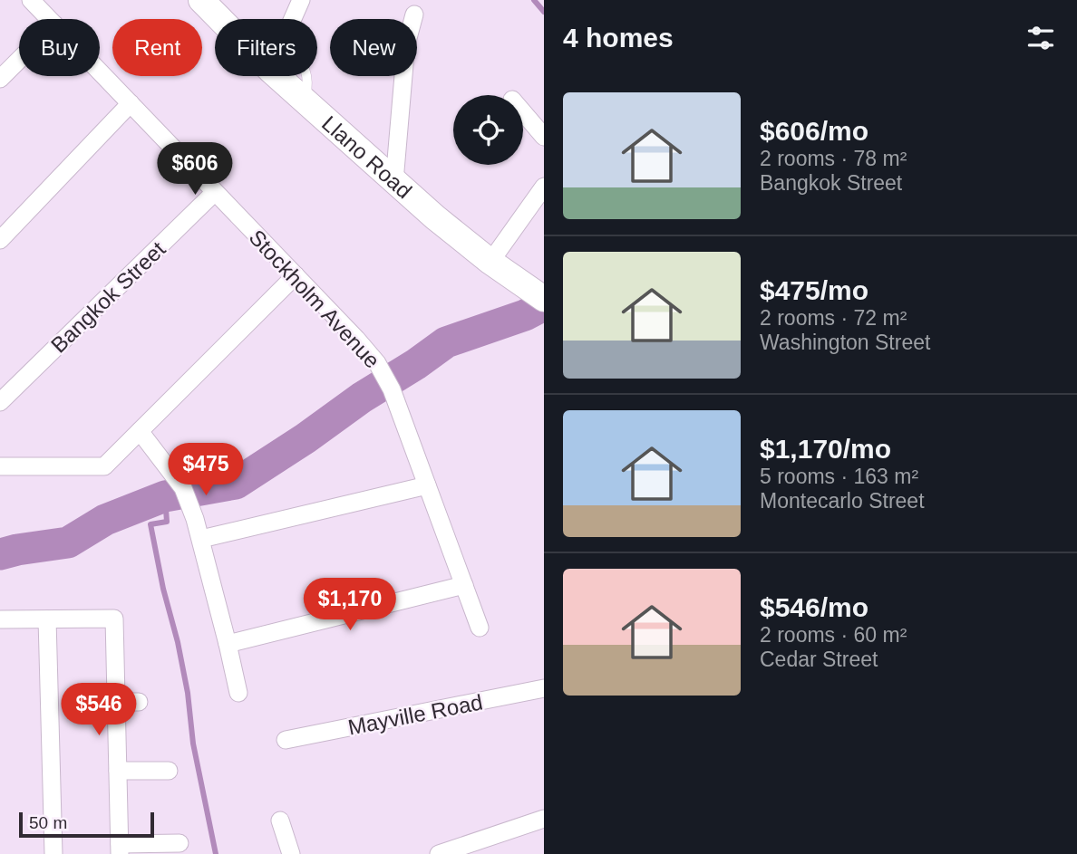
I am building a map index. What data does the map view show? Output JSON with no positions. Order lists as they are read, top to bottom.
{
  "streets": {
    "main road": ["Llano Road"],
    "street": ["Bangkok Street", "Stockholm Avenue", "Mayville Road"]
  },
  "crossings": [
    ["Bangkok Street", "Stockholm Avenue"]
  ],
  "scale_bar": "50 m",
  "page": {
    "heading": "4 homes",
    "chip": [
      "Buy",
      "Rent",
      "Filters",
      "New"
    ],
    "list": [
      {
        "name": "$606/mo",
        "note": "2 rooms · 78 m² · Bangkok Street"
      },
      {
        "name": "$475/mo",
        "note": "2 rooms · 72 m² · Washington Street"
      },
      {
        "name": "$1,170/mo",
        "note": "5 rooms · 163 m² · Montecarlo Street"
      },
      {
        "name": "$546/mo",
        "note": "2 rooms · 60 m² · Cedar Street"
      }
    ],
    "price": [
      "$606",
      "$475",
      "$1,170",
      "$546"
    ],
    "scale": "50 m"
  }
}
